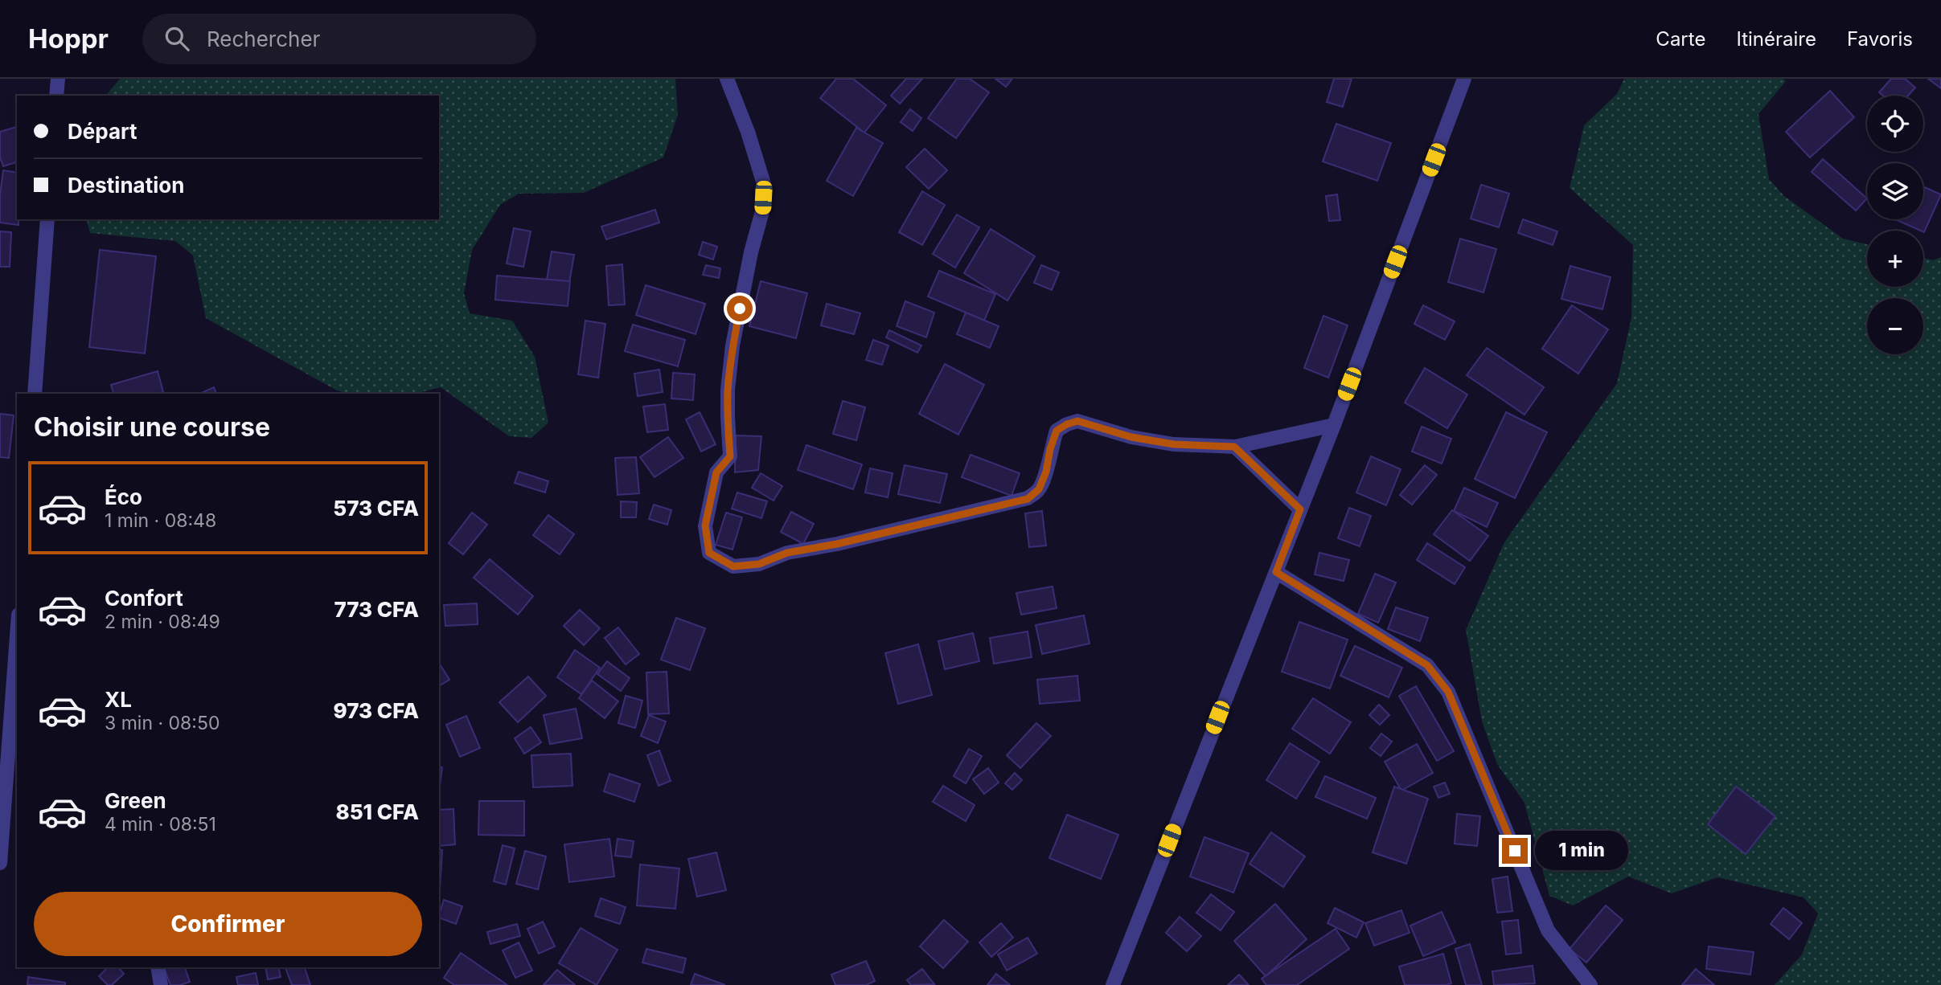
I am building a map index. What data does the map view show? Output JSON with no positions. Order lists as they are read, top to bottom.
{
  "page": {
    "header": "Hoppr",
    "search": "Rechercher",
    "nav": ["Carte", "Itinéraire", "Favoris"],
    "map_buttons": ["+", "−"],
    "banner": ["Départ", "Destination"],
    "heading": "Choisir une course",
    "list": [
      {
        "name": "Éco",
        "note": "1 min · 08:48",
        "value": "573 CFA"
      },
      {
        "name": "Confort",
        "note": "2 min · 08:49",
        "value": "773 CFA"
      },
      {
        "name": "XL",
        "note": "3 min · 08:50",
        "value": "973 CFA"
      },
      {
        "name": "Green",
        "note": "4 min · 08:51",
        "value": "851 CFA"
      }
    ],
    "bubble": "1 min",
    "buttons": "Confirmer"
  }
}
